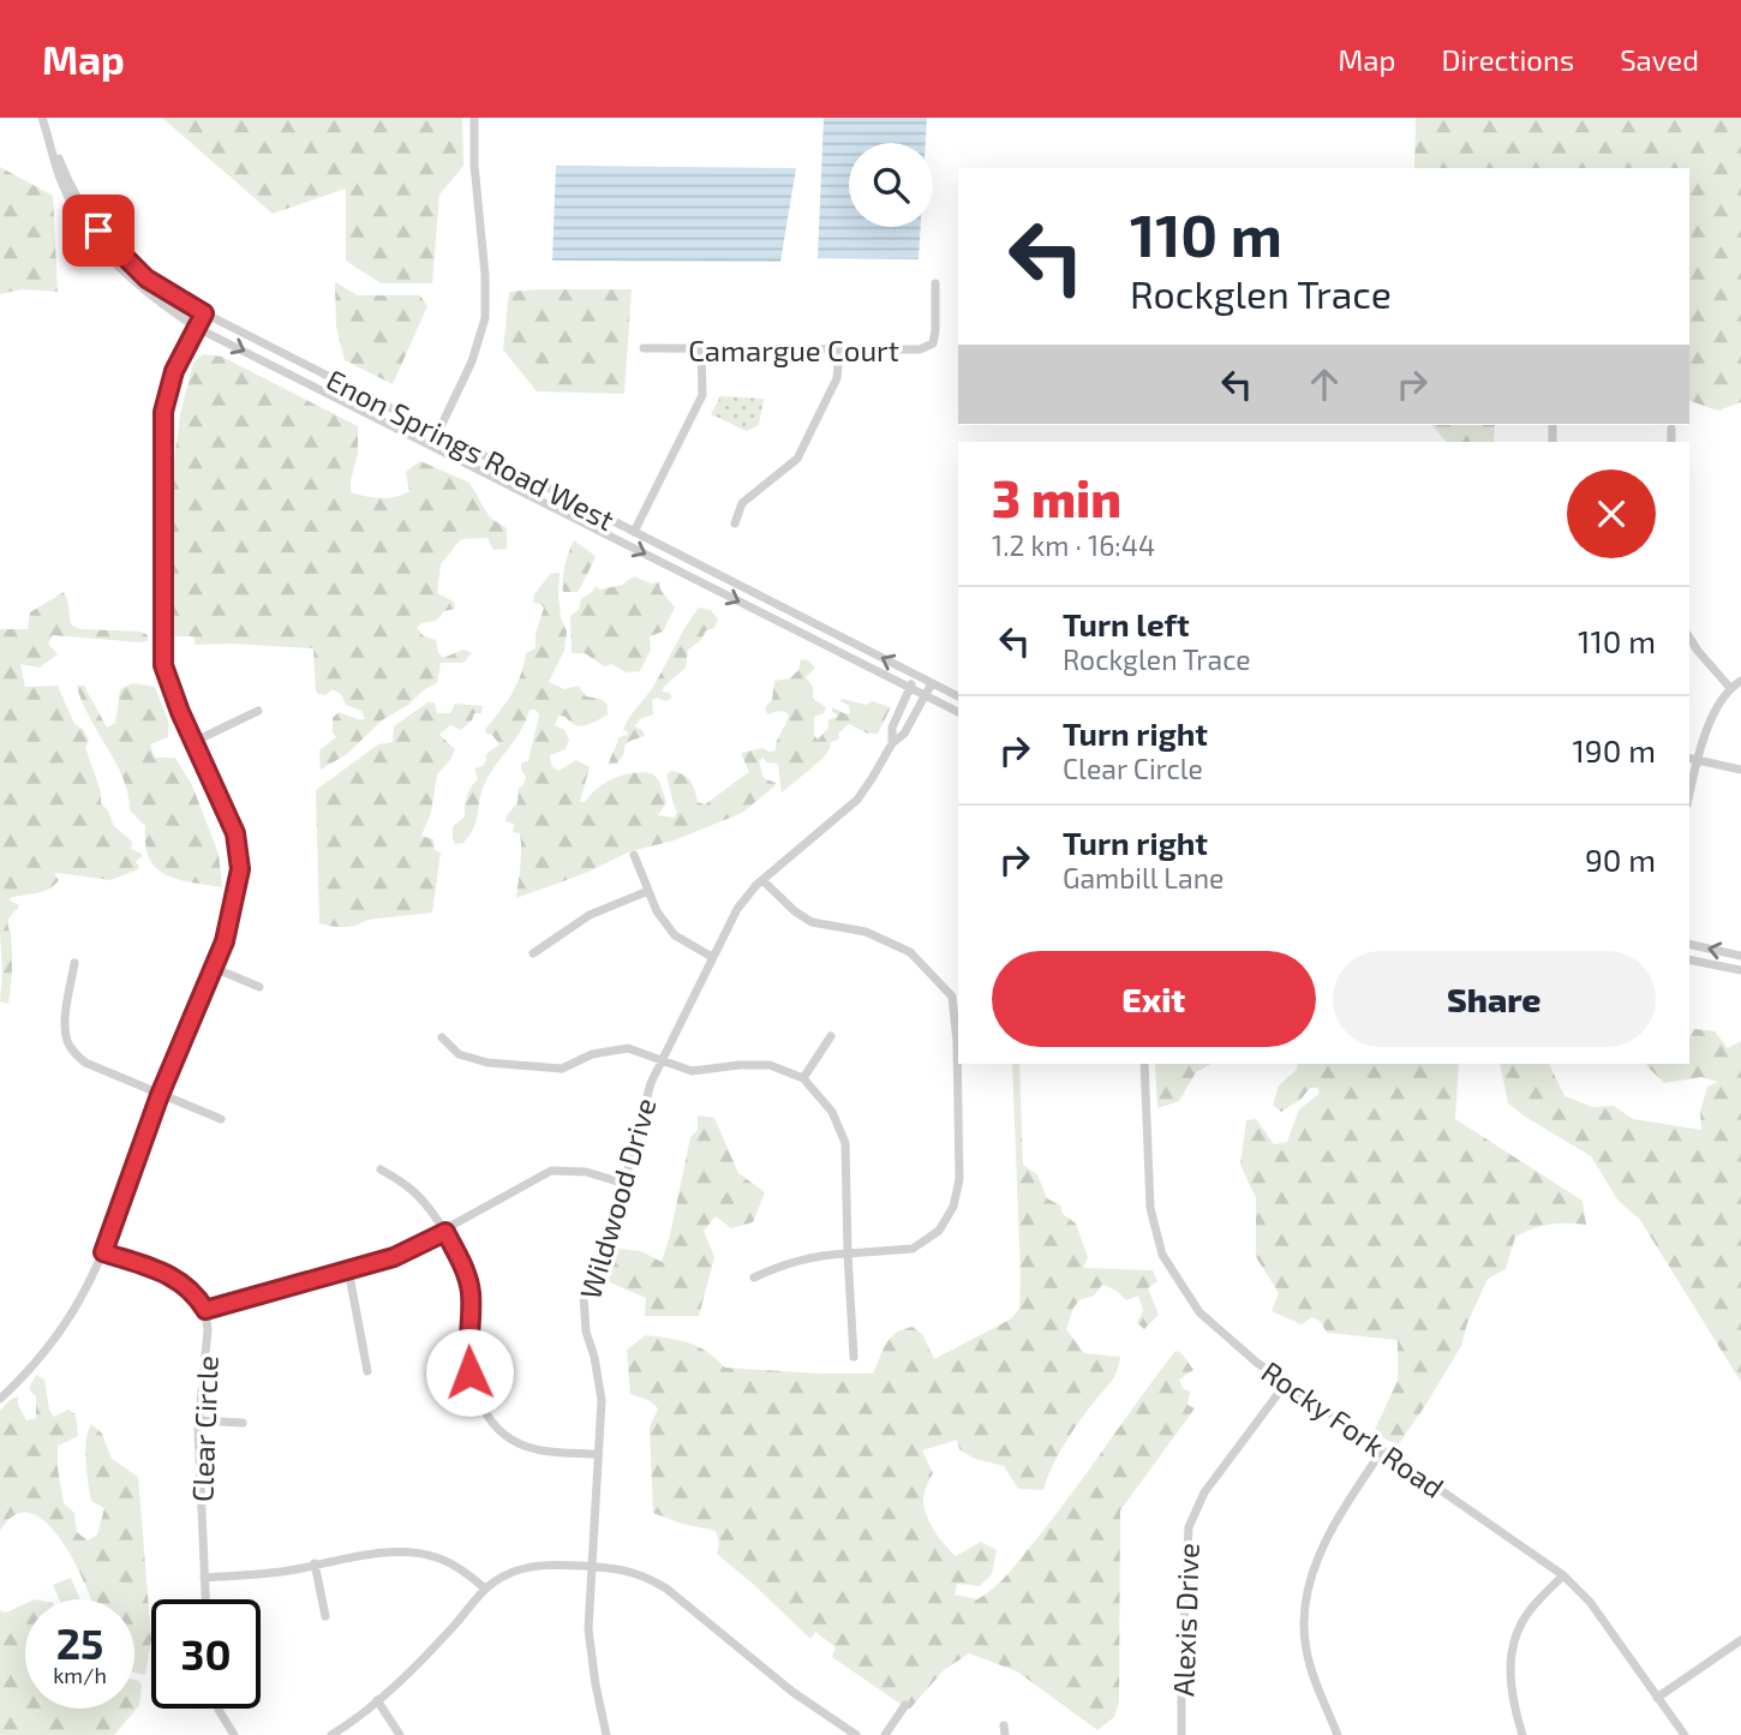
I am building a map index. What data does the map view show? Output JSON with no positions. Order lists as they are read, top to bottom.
{
  "streets": {
    "street": [
      "Camargue Court",
      "Enon Springs Road West",
      "Wildwood Drive",
      "Clear Circle",
      "Rocky Fork Road",
      "Alexis Drive"
    ]
  },
  "crossings": [
    ["Enon Springs Road West", "Wildwood Drive"],
    ["Rocky Fork Road", "Alexis Drive"]
  ],
  "page": {
    "header": "Map",
    "nav": ["Map", "Directions", "Saved"],
    "turn": ["110 m", "Rockglen Trace"],
    "heading": ["3 min", "1.2 km · 16:44"],
    "list": [
      {
        "name": "Turn left",
        "note": "Rockglen Trace",
        "value": "110 m"
      },
      {
        "name": "Turn right",
        "note": "Clear Circle",
        "value": "190 m"
      },
      {
        "name": "Turn right",
        "note": "Gambill Lane",
        "value": "90 m"
      }
    ],
    "buttons": ["Exit", "Share"],
    "speed": "25 km/h",
    "limit": "30"
  }
}
